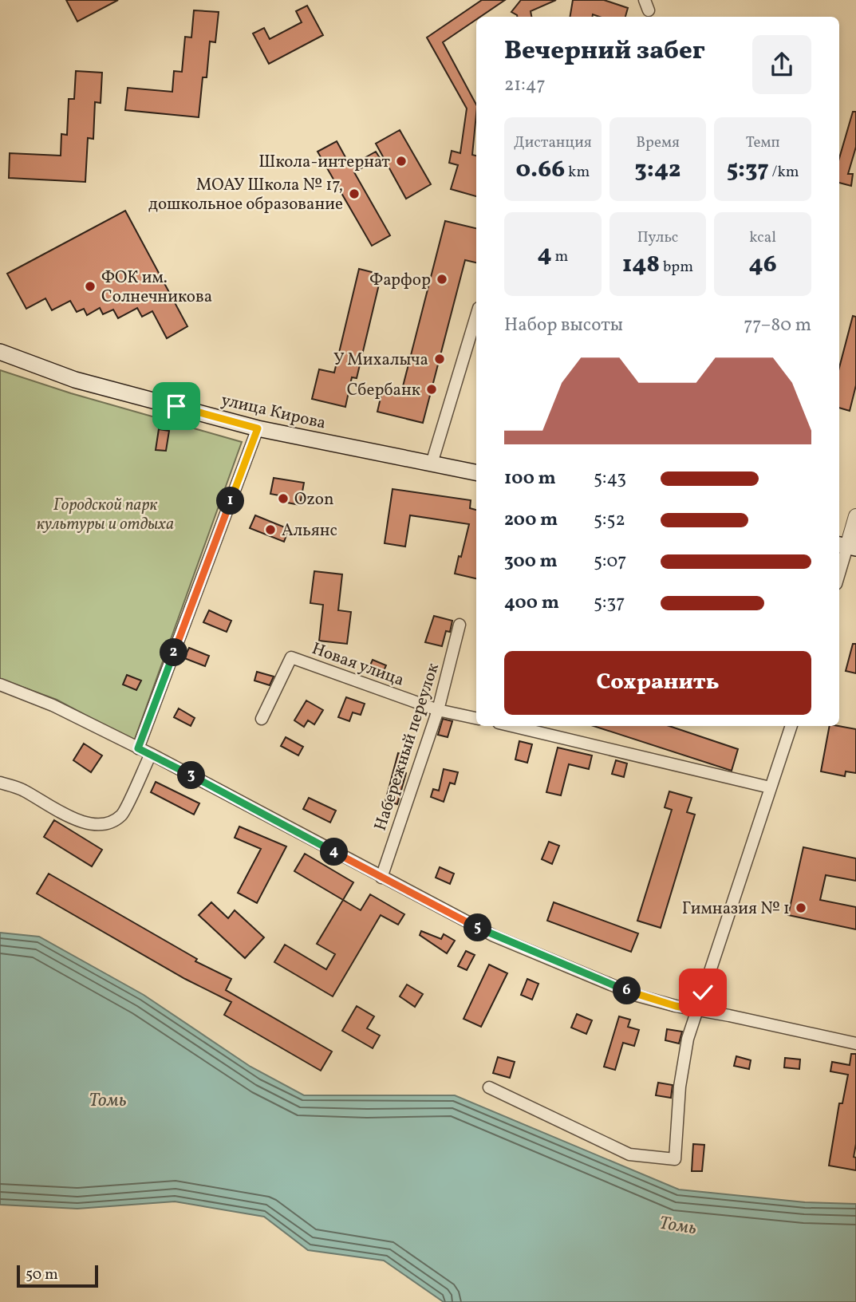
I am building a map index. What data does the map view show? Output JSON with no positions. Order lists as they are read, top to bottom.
{
  "streets": {
    "main road": ["улица Кирова"],
    "street": ["Новая улица", "Набережный переулок"]
  },
  "crossings": [
    ["Новая улица", "Набережный переулок"]
  ],
  "water": ["Томь"],
  "parks": ["Городской парк культуры и отдыха"],
  "places": [
    "Школа-интернат",
    "МОАУ Школа № 17, дошкольное образование",
    "Фарфор",
    "ФОК им. Солнечникова",
    "У Михалыча",
    "Сбербанк",
    "Ozon",
    "Альянс",
    "Гимназия № 1"
  ],
  "scale_bar": "50 m",
  "page": {
    "heading": ["Вечерний забег", "21:47"],
    "stats": [
      ["Дистанция", "0.66 km"],
      ["Время", "3:42"],
      ["Темп", "5:37 /km"],
      ["4 m"],
      ["Пульс", "148 bpm"],
      ["kcal", "46"]
    ],
    "chart": ["Набор высоты", "77–80 m"],
    "list": [
      {
        "name": "100 m",
        "note": "5:43"
      },
      {
        "name": "200 m",
        "note": "5:52"
      },
      {
        "name": "300 m",
        "note": "5:07"
      },
      {
        "name": "400 m",
        "note": "5:37"
      }
    ],
    "pins": [
      "1",
      "2",
      "3",
      "4",
      "5",
      "6"
    ],
    "buttons": "Сохранить",
    "scale": "50 m"
  }
}
